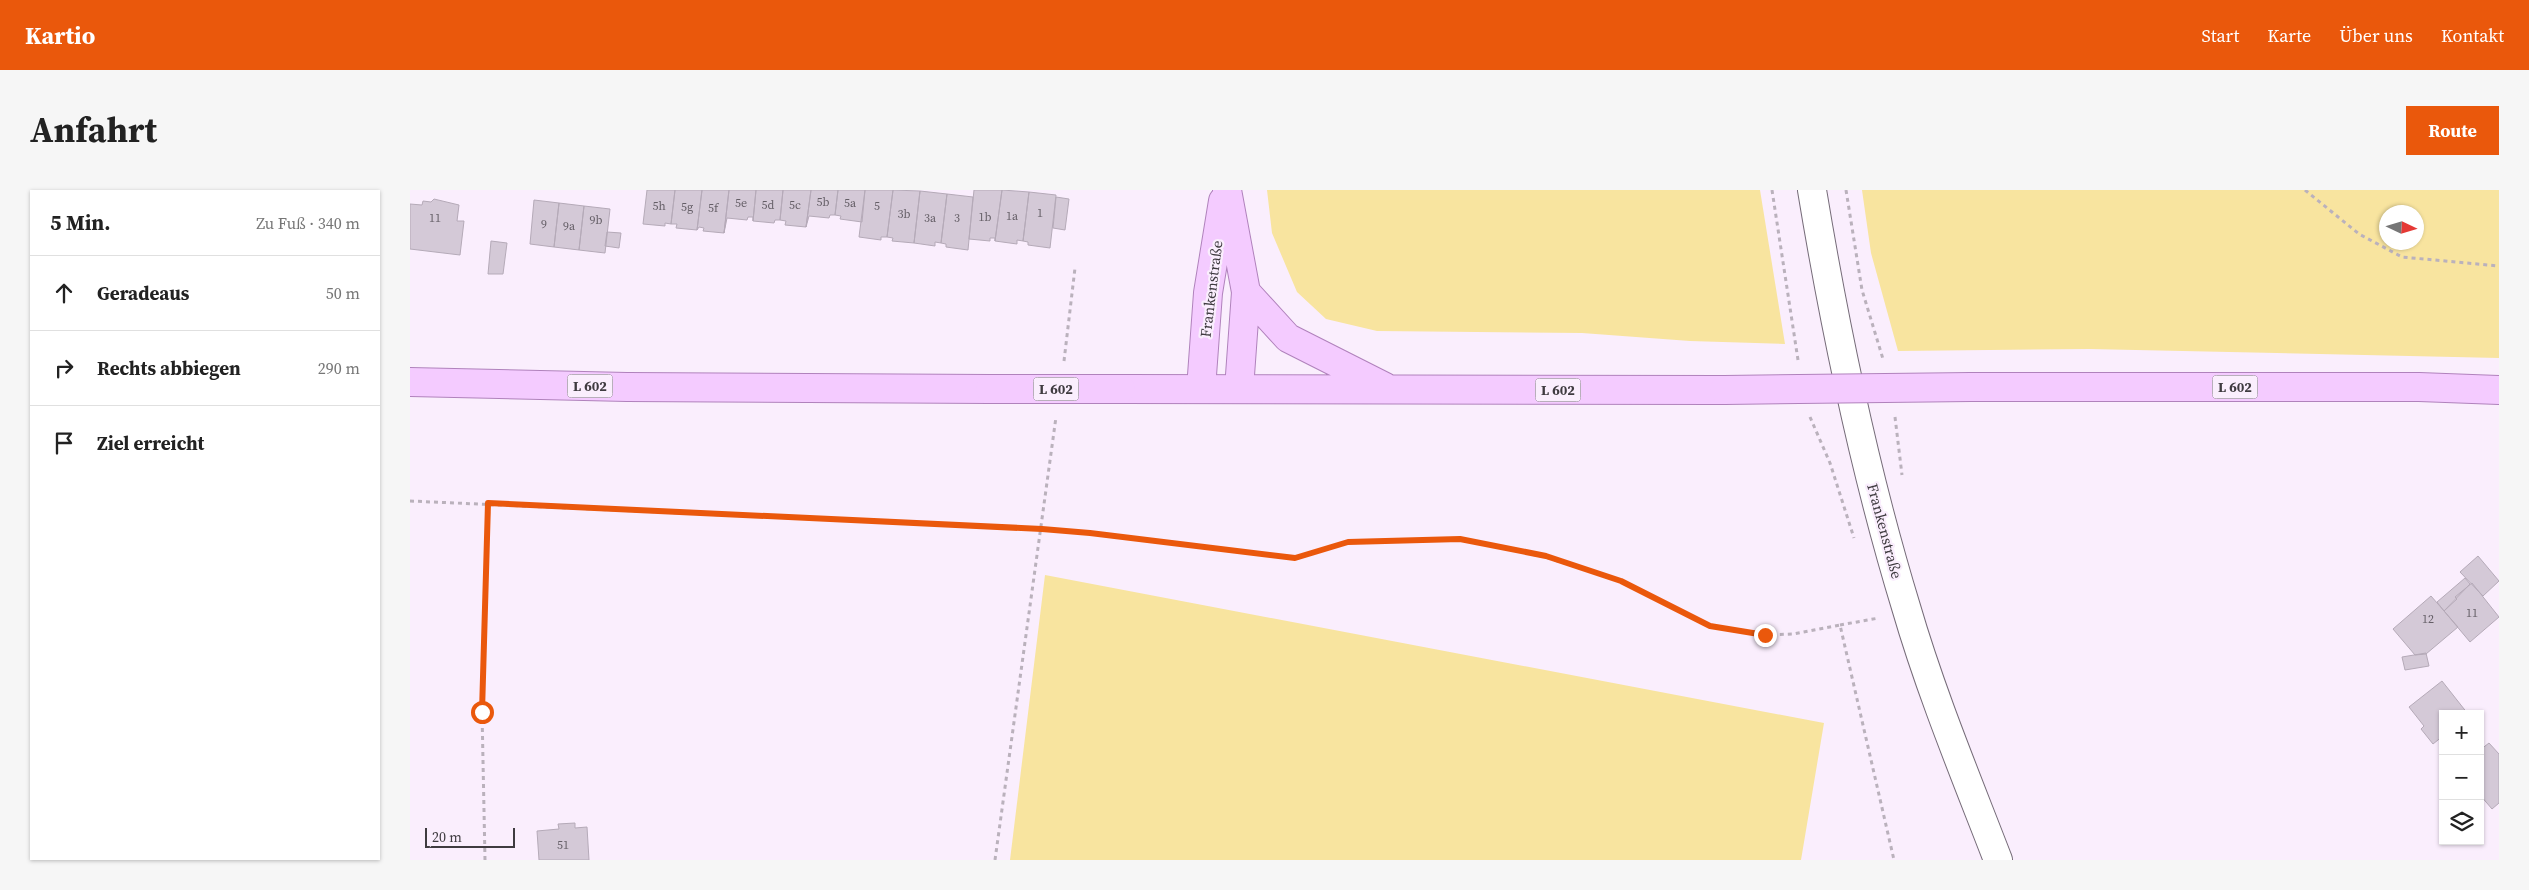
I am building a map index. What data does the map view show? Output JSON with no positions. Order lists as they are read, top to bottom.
{
  "streets": {
    "main road": ["Frankenstraße", "L 602"]
  },
  "crossings": [
    ["Frankenstraße", "L 602"]
  ],
  "house_numbers": [
    "5b",
    "5e",
    "5a",
    "5d",
    "5c",
    "5h",
    "5",
    "5g",
    "5f",
    "1",
    "3b",
    "1a",
    "1b",
    "11",
    "3a",
    "3",
    "9b",
    "9",
    "9a",
    "11",
    "12",
    "51"
  ],
  "scale_bar": "20 m",
  "north": "right",
  "page": {
    "header": "Kartio",
    "nav": [
      "Start",
      "Karte",
      "Über uns",
      "Kontakt"
    ],
    "title": "Anfahrt",
    "buttons": "Route",
    "heading": ["5 Min.", "Zu Fuß · 340 m"],
    "list": [
      ["Geradeaus", "50 m"],
      ["Rechts abbiegen", "290 m"],
      "Ziel erreicht"
    ],
    "map_buttons": ["+", "−"],
    "scale": "20 m"
  }
}
